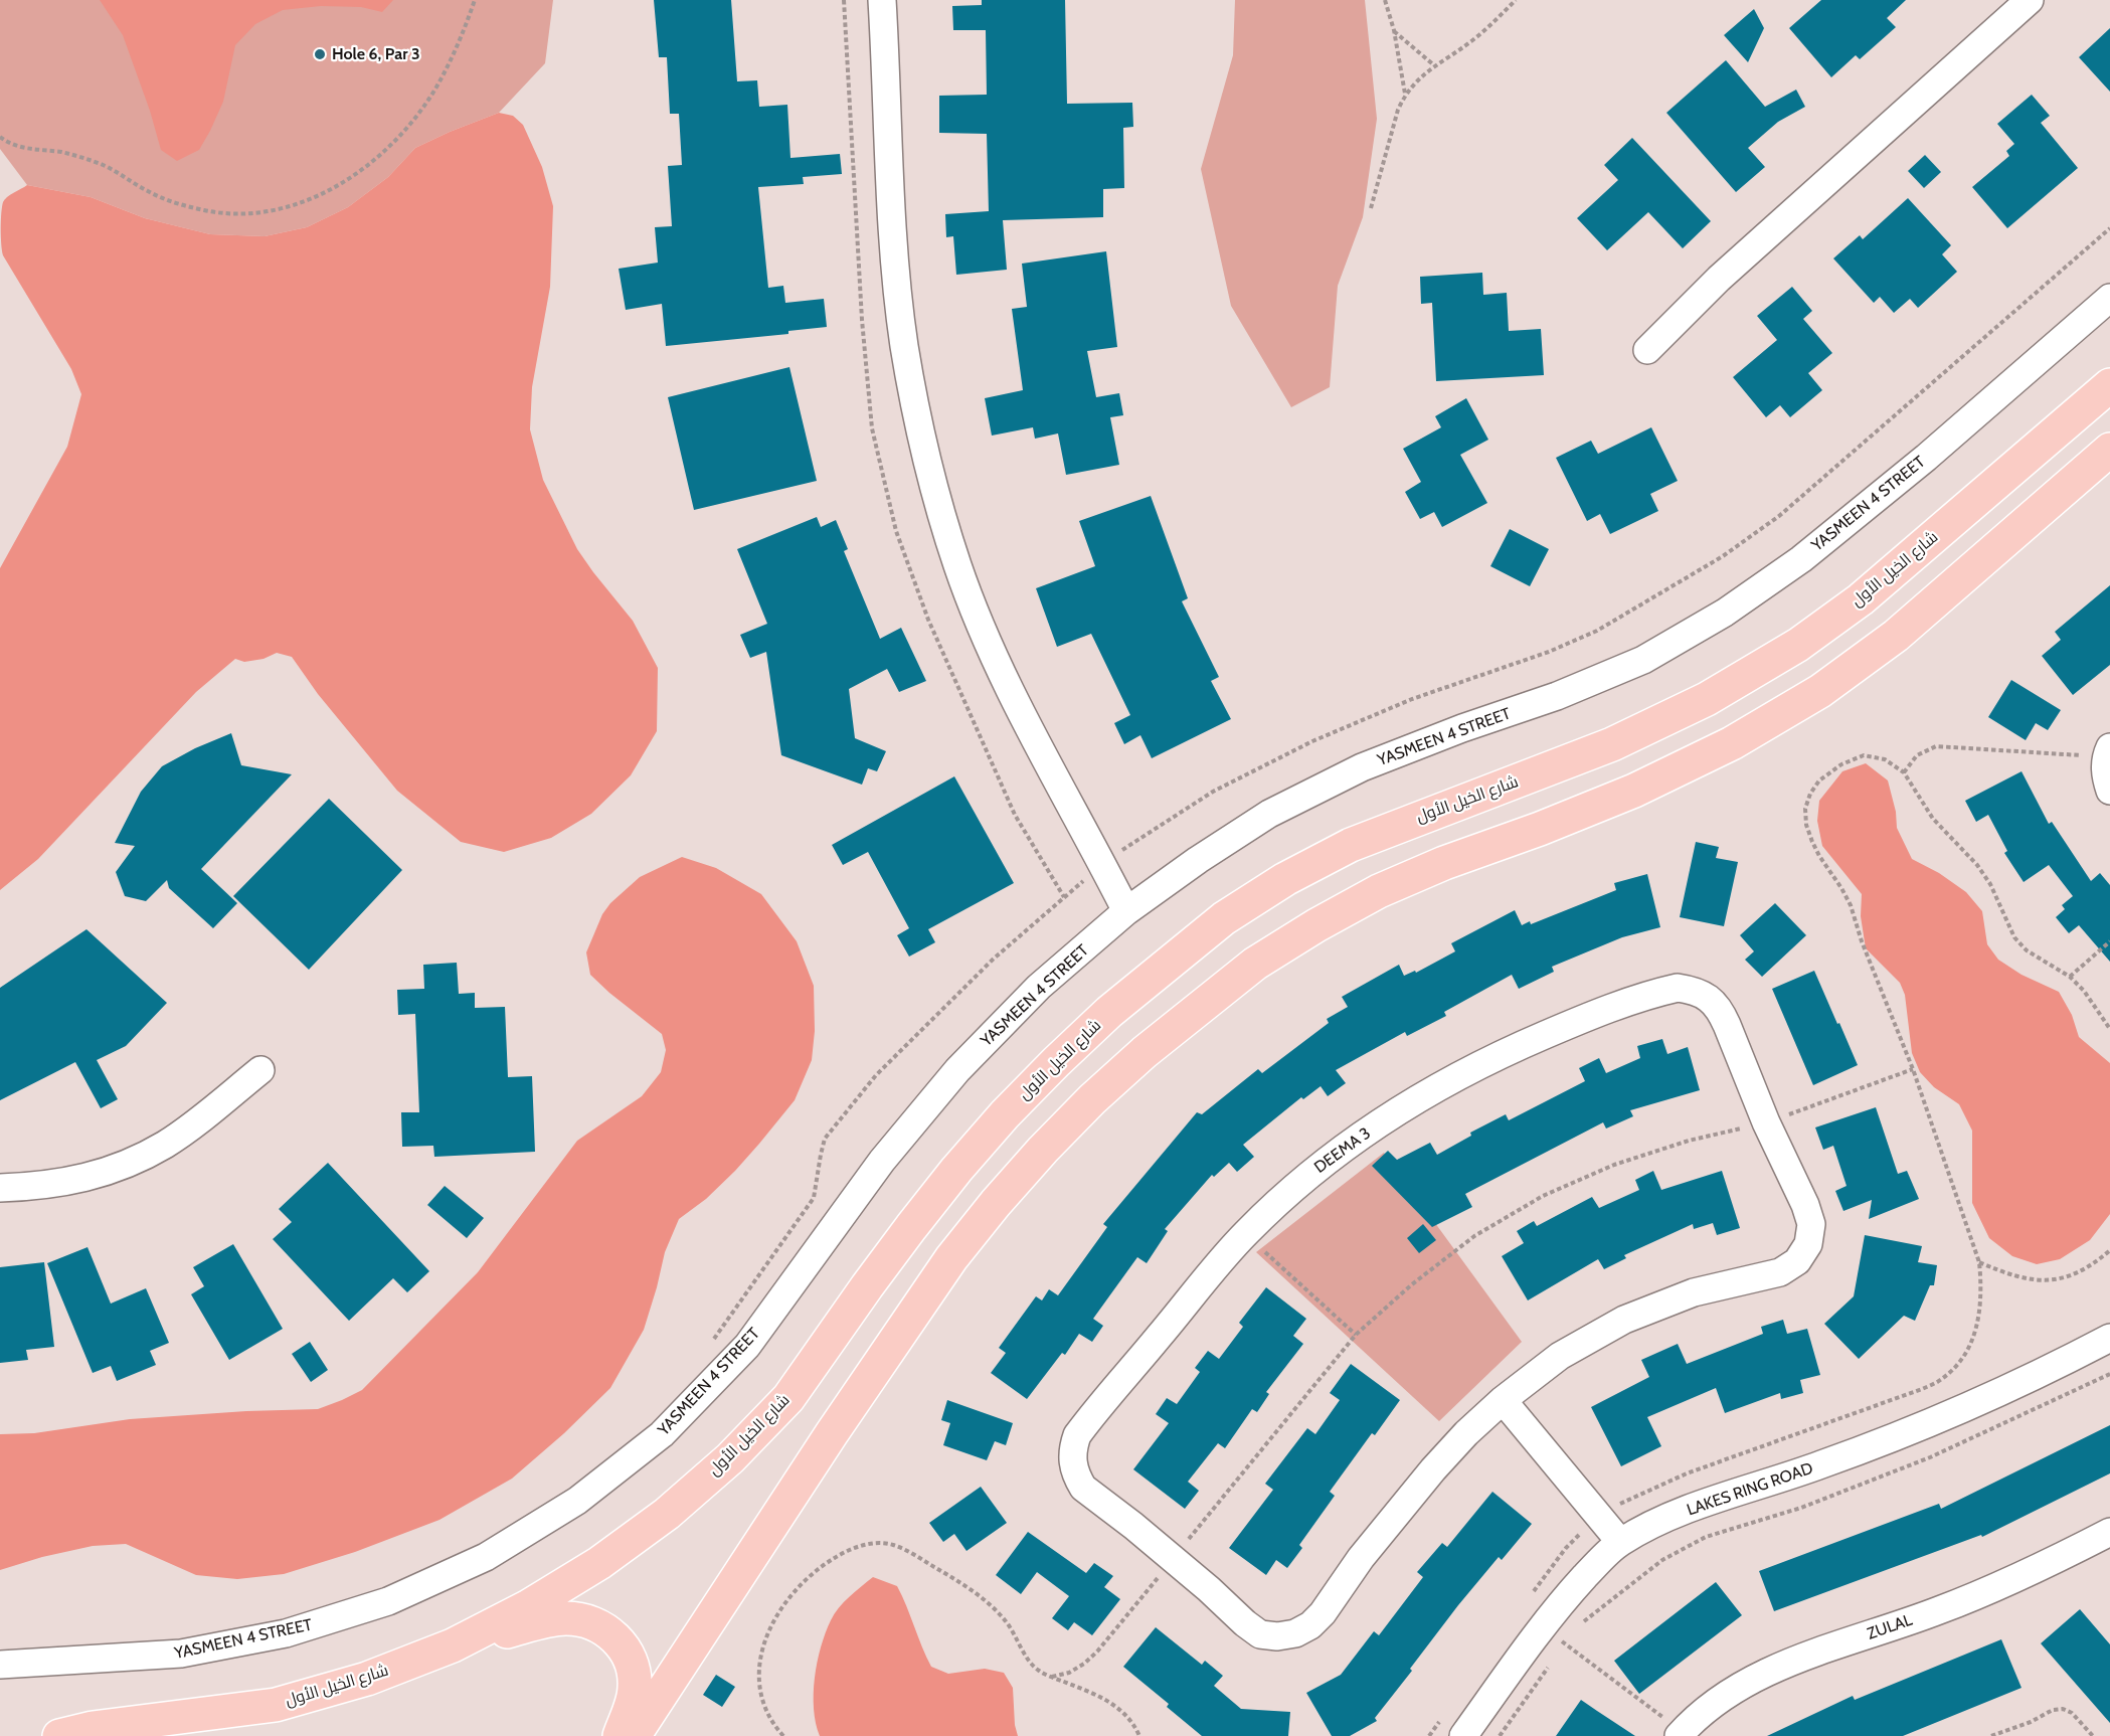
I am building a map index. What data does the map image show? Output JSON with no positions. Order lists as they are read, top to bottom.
{
  "streets": {
    "main road": ["شارع الخيل الأول"],
    "street": [
      "YASMEEN 4 STREET",
      "DEEMA 3",
      "LAKES RING ROAD",
      "ZULAL"
    ]
  },
  "places": ["Hole 6, Par 3"]
}
